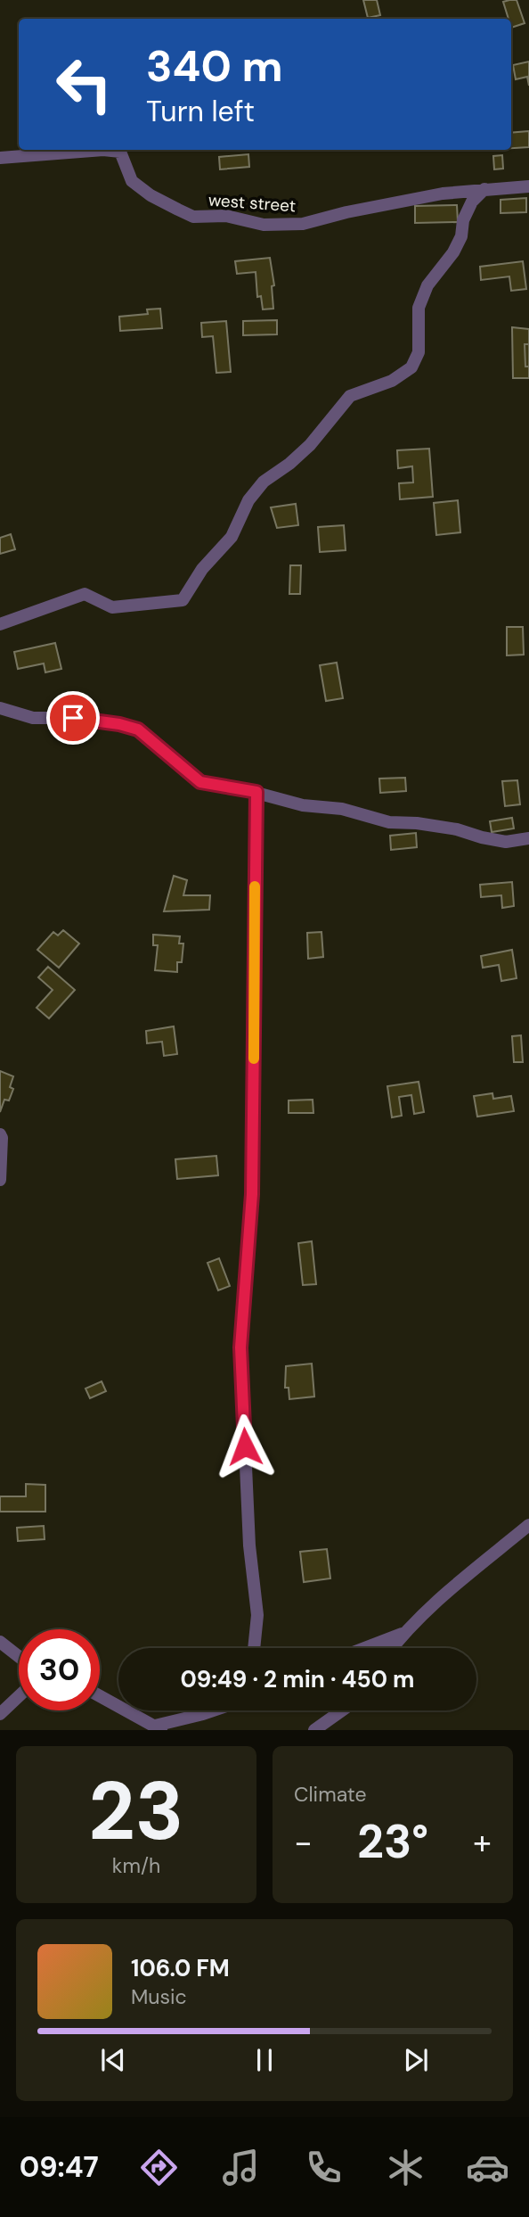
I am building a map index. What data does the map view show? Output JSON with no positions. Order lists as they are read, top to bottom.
{
  "streets": {
    "street": ["west street"]
  },
  "page": {
    "turn": ["340 m", "Turn left"],
    "limit": "30",
    "trip": "09:49 · 2 min · 450 m",
    "tile": [
      ["23", "km/h"],
      "Climate"
    ],
    "heat": ["−", "23°", "+"],
    "song": ["106.0 FM", "Music"],
    "tabs": "09:47"
  }
}
